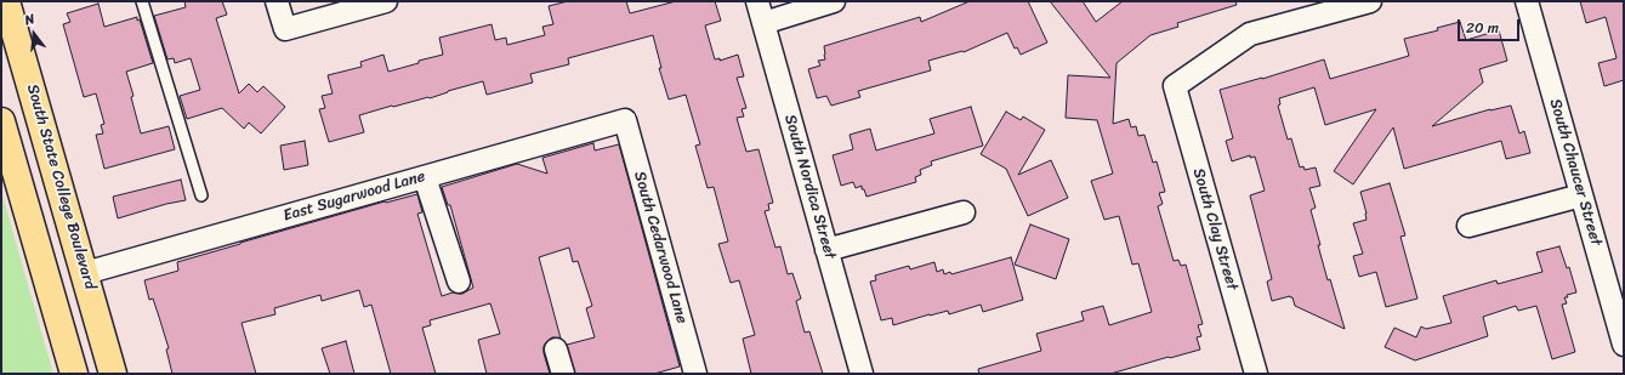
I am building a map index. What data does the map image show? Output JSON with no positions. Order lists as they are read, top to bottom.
{
  "streets": {
    "main road": ["South State College Boulevard"],
    "street": [
      "South Chaucer Street",
      "South Nordica Street",
      "East Sugarwood Lane",
      "South Clay Street",
      "South Cedarwood Lane"
    ]
  },
  "crossings": [
    ["South State College Boulevard", "East Sugarwood Lane"],
    ["East Sugarwood Lane", "South Cedarwood Lane"]
  ],
  "scale_bar": "20 m",
  "north": "top"
}
